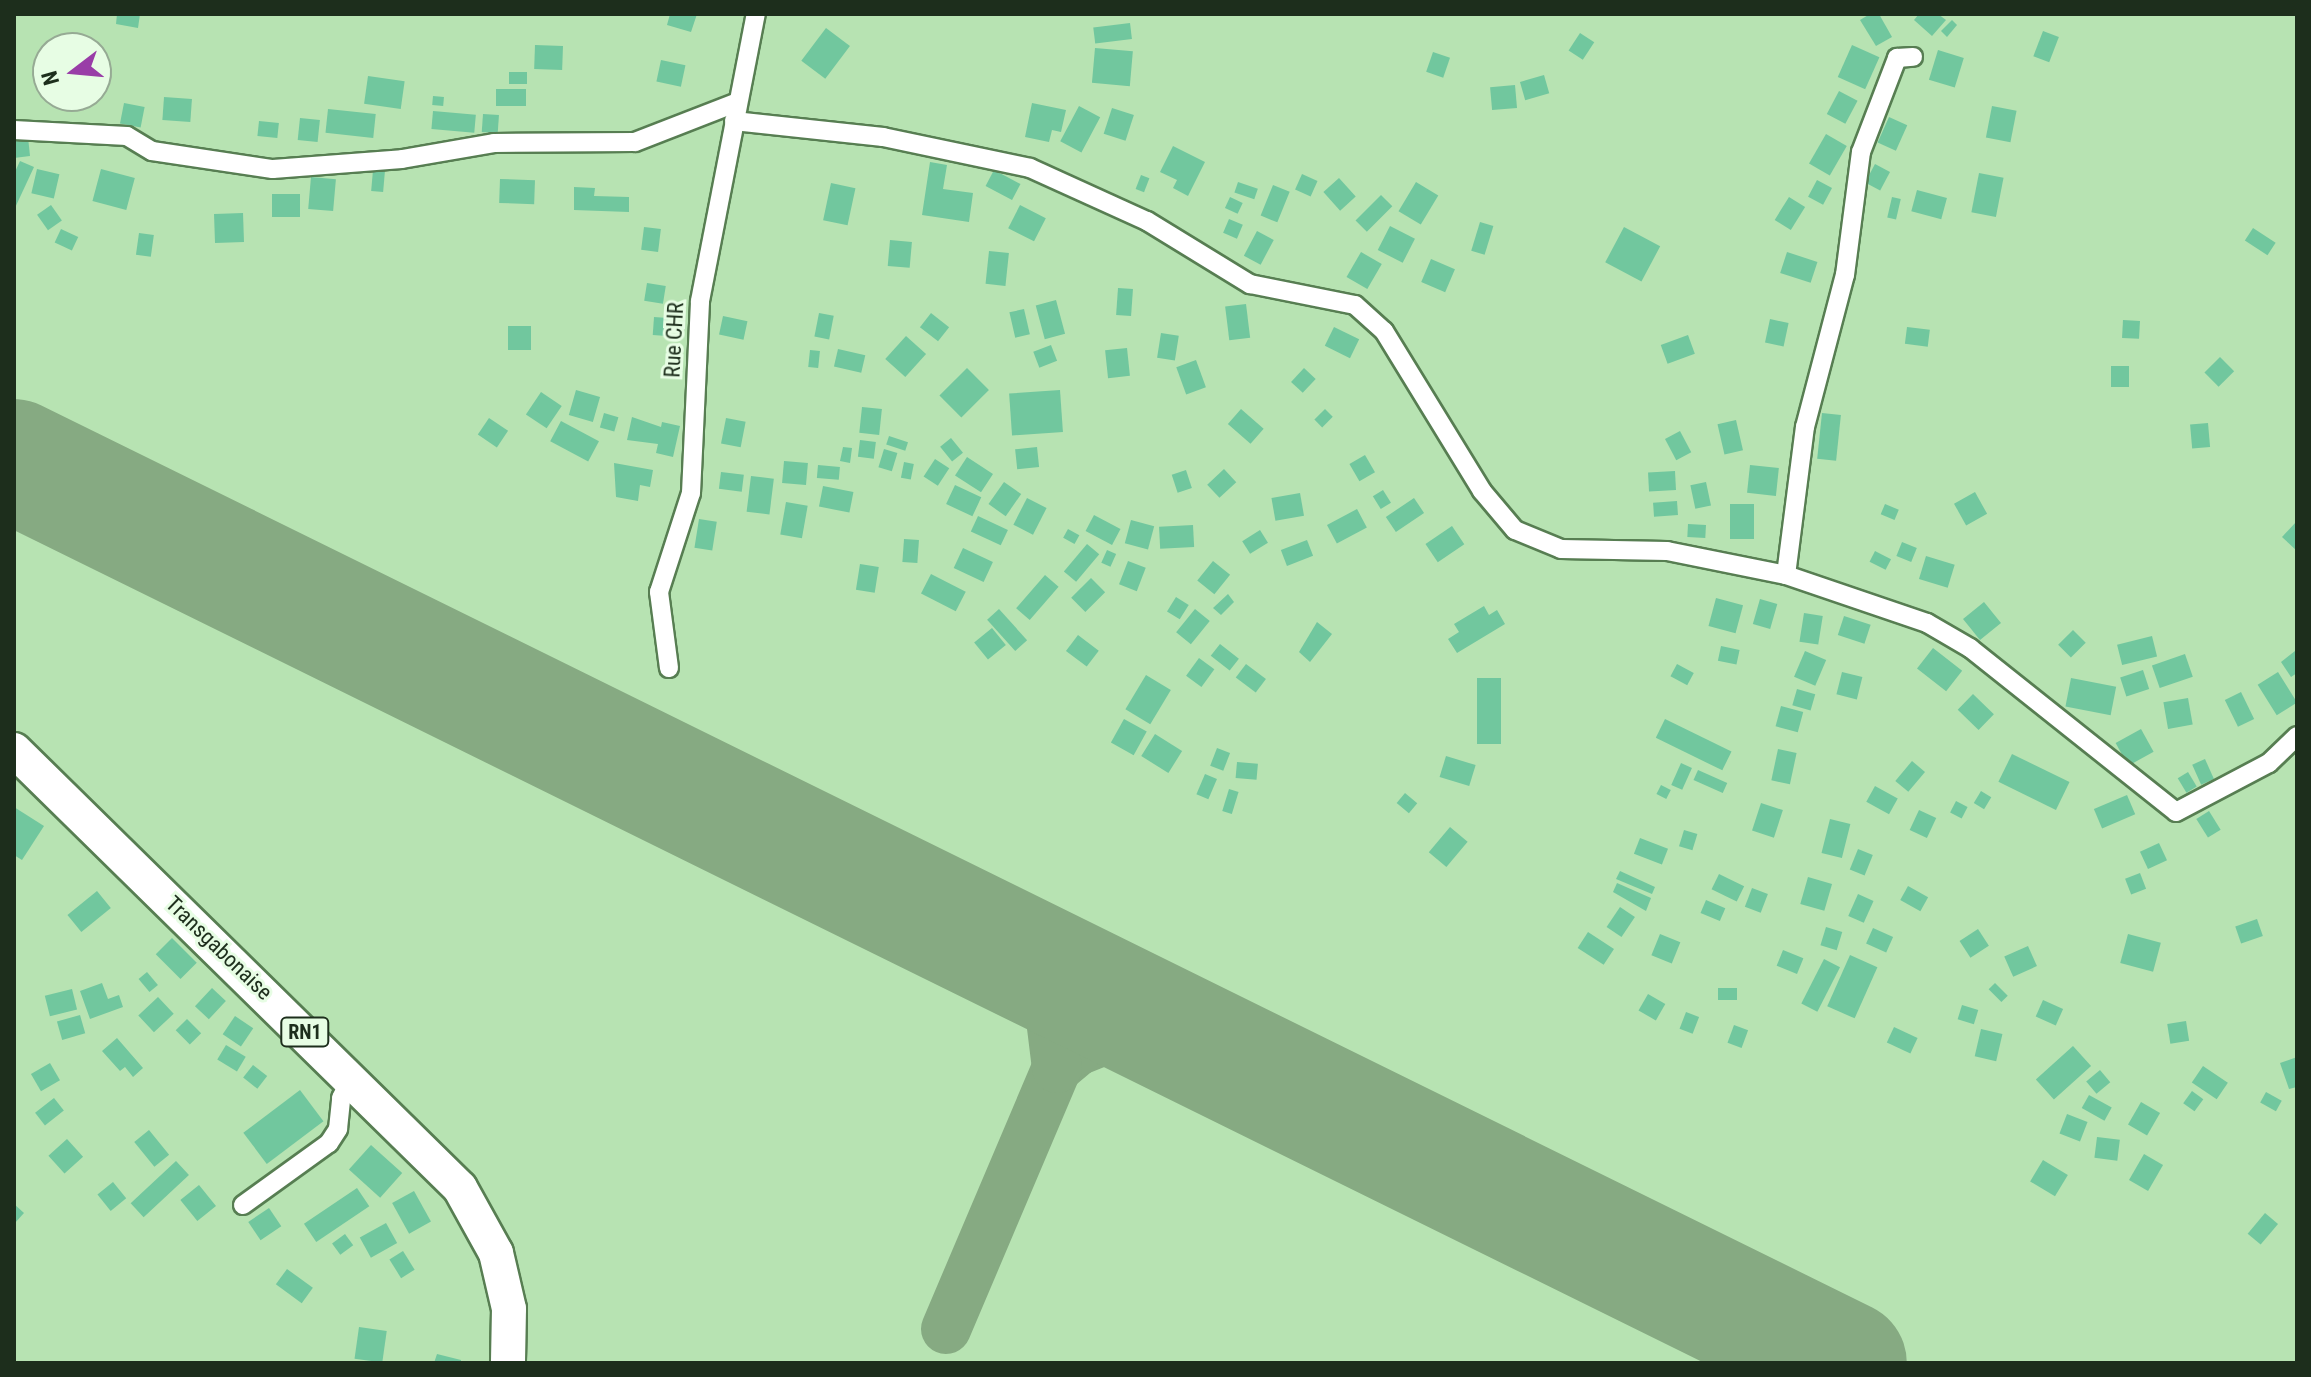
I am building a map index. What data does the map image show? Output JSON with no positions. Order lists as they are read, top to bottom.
{
  "streets": {
    "highway": ["Transgabonaise", "RN1"],
    "street": ["Rue CHR"]
  },
  "north": "left"
}
